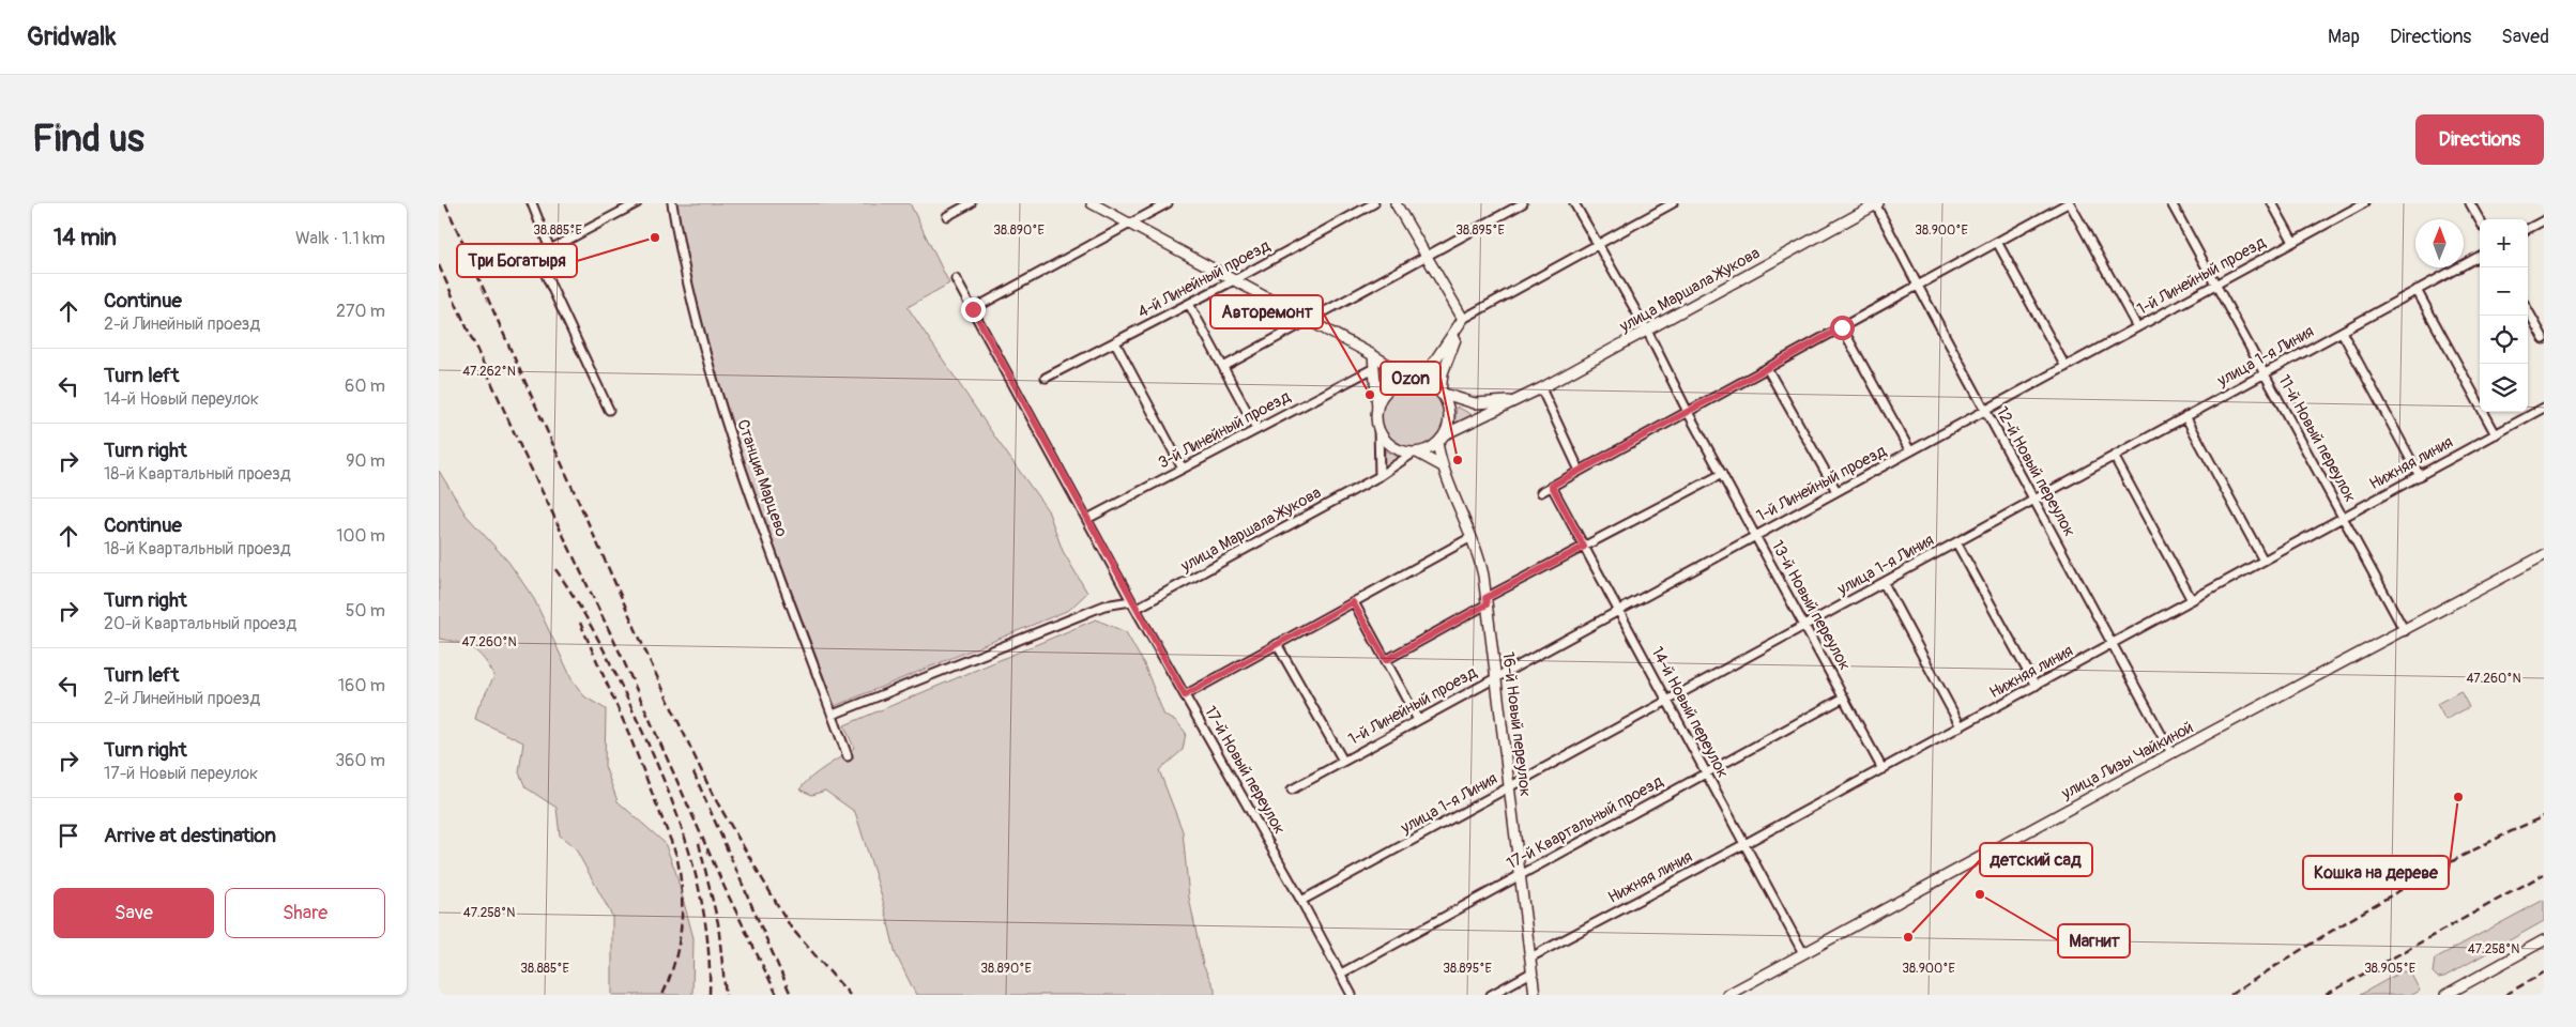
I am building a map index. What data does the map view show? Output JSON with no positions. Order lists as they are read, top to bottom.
{
  "streets": {
    "main road": ["улица Маршала Жукова", "16-й Новый переулок", "улица Лизы Чайкиной"],
    "street": [
      "1-й Линейный проезд",
      "4-й Линейный проезд",
      "улица 1-я Линия",
      "3-й Линейный проезд",
      "11-й Новый переулок",
      "Нижняя линия",
      "12-й Новый переулок",
      "Станция Марцево",
      "13-й Новый переулок",
      "14-й Новый переулок",
      "17-й Новый переулок",
      "17-й Квартальный проезд"
    ]
  },
  "crossings": [
    ["1-й Линейный проезд", "11-й Новый переулок"],
    ["1-й Линейный проезд", "12-й Новый переулок"],
    ["1-й Линейный проезд", "13-й Новый переулок"],
    ["1-й Линейный проезд", "14-й Новый переулок"],
    ["1-й Линейный проезд", "16-й Новый переулок"],
    ["улица Маршала Жукова", "12-й Новый переулок"],
    ["улица Маршала Жукова", "13-й Новый переулок"],
    ["улица Маршала Жукова", "16-й Новый переулок"],
    ["улица Маршала Жукова", "17-й Новый переулок"],
    ["улица 1-я Линия", "11-й Новый переулок"],
    ["улица 1-я Линия", "12-й Новый переулок"],
    ["улица 1-я Линия", "13-й Новый переулок"],
    ["улица 1-я Линия", "14-й Новый переулок"],
    ["улица 1-я Линия", "16-й Новый переулок"],
    ["улица 1-я Линия", "17-й Новый переулок"],
    ["3-й Линейный проезд", "17-й Новый переулок"],
    ["11-й Новый переулок", "Нижняя линия"],
    ["11-й Новый переулок", "улица Лизы Чайкиной"],
    ["Нижняя линия", "12-й Новый переулок"],
    ["Нижняя линия", "13-й Новый переулок"],
    ["Нижняя линия", "14-й Новый переулок"],
    ["Нижняя линия", "16-й Новый переулок"],
    ["12-й Новый переулок", "улица Лизы Чайкиной"],
    ["13-й Новый переулок", "17-й Квартальный проезд"],
    ["14-й Новый переулок", "улица Лизы Чайкиной"],
    ["14-й Новый переулок", "17-й Квартальный проезд"],
    ["16-й Новый переулок", "17-й Квартальный проезд"],
    ["17-й Новый переулок", "17-й Квартальный проезд"]
  ],
  "places": [
    "Три Богатыря",
    "Авторемонт",
    "Ozon",
    "Кошка на дереве",
    "Магнит",
    "детский сад"
  ],
  "north": "top",
  "page": {
    "header": "Gridwalk",
    "nav": ["Map", "Directions", "Saved"],
    "buttons": [
      "Directions",
      ["Save", "Share"]
    ],
    "title": "Find us",
    "heading": ["14 min", "Walk · 1.1 km"],
    "map_buttons": ["+", "−"],
    "list": [
      ["Continue", "2-й Линейный проезд", "270 m"],
      ["Turn left", "14-й Новый переулок", "60 m"],
      ["Turn right", "18-й Квартальный проезд", "90 m"],
      ["Continue", "18-й Квартальный проезд", "100 m"],
      ["Turn right", "20-й Квартальный проезд", "50 m"],
      ["Turn left", "2-й Линейный проезд", "160 m"],
      ["Turn right", "17-й Новый переулок", "360 m"],
      "Arrive at destination"
    ]
  },
  "coordinates": [
    "38.885°E",
    "38.890°E",
    "38.895°E",
    "38.900°E",
    "47.262°N",
    "47.260°N",
    "47.258°N",
    "38.905°E"
  ]
}
